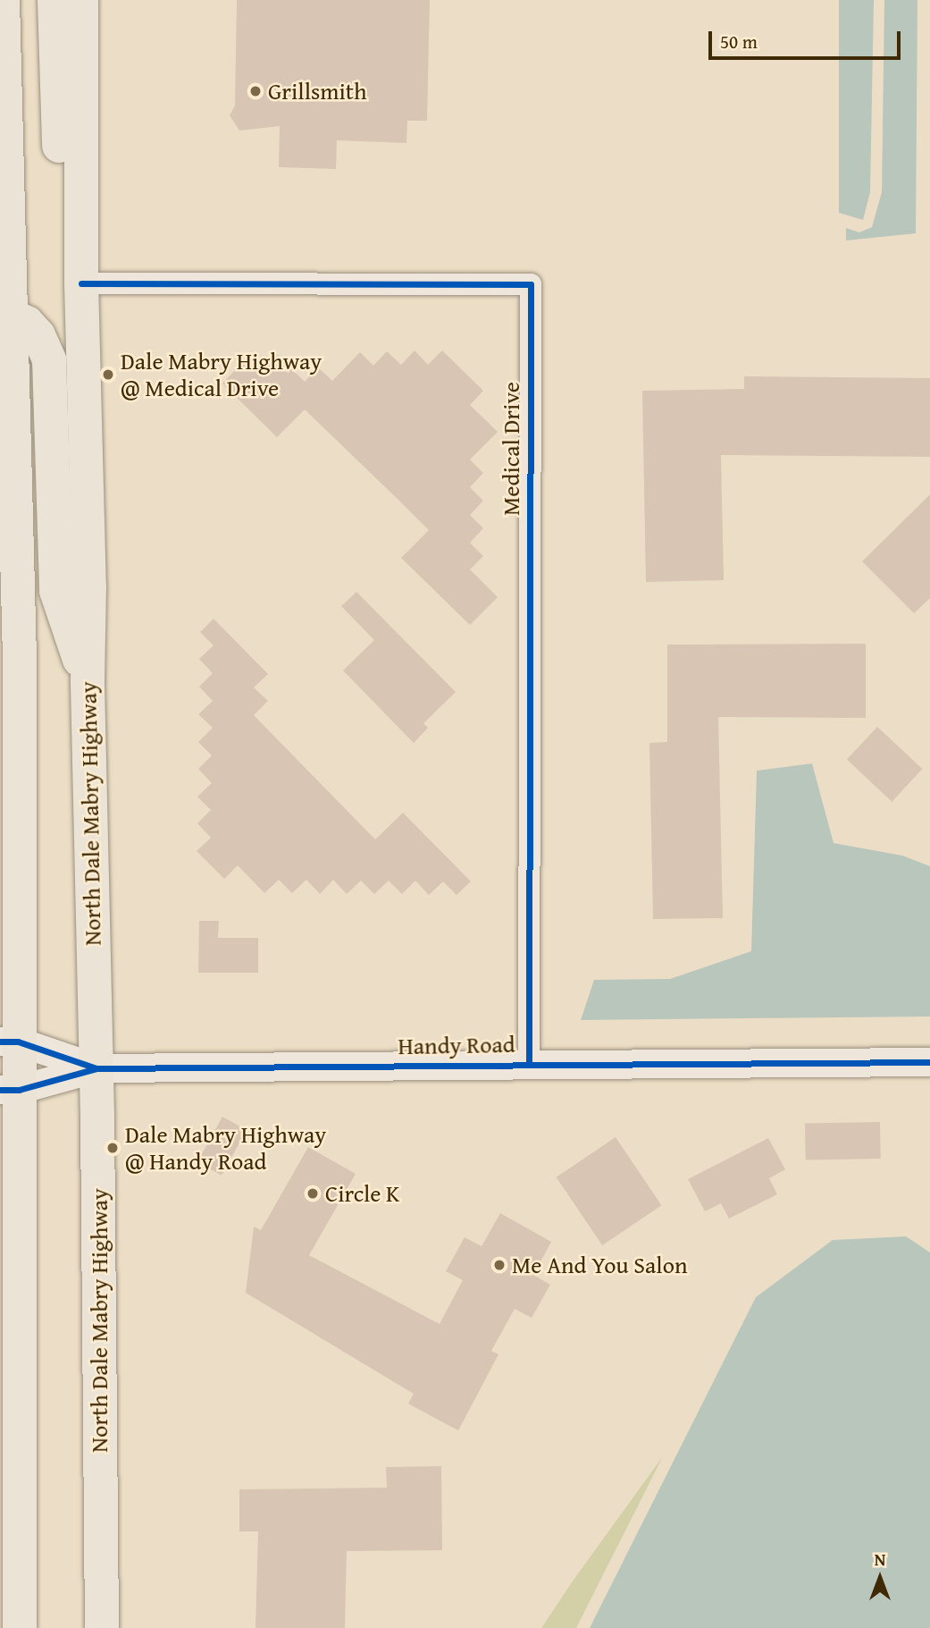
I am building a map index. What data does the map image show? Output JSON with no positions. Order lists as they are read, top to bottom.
{
  "streets": {
    "main road": ["North Dale Mabry Highway"],
    "street": ["Medical Drive", "Handy Road"]
  },
  "crossings": [
    ["Medical Drive", "North Dale Mabry Highway"],
    ["Medical Drive", "Handy Road"],
    ["North Dale Mabry Highway", "Handy Road"]
  ],
  "places": [
    "Grillsmith",
    "Dale Mabry Highway @ Medical Drive",
    "Dale Mabry Highway @ Handy Road",
    "Circle K",
    "Me And You Salon"
  ],
  "scale_bar": "50 m",
  "north": "top"
}
